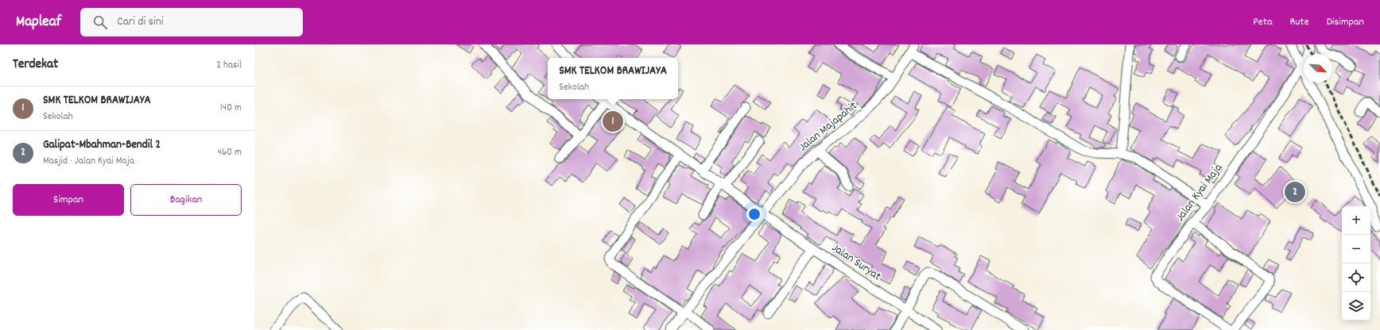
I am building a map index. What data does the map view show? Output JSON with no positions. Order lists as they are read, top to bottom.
{
  "streets": {
    "street": ["Jalan Majapahit", "Jalan Kyai Maja", "Jalan Suryat"]
  },
  "crossings": [
    ["Jalan Majapahit", "Jalan Suryat"]
  ],
  "north": "bottom right",
  "page": {
    "header": "Mapleaf",
    "search": "Cari di sini",
    "nav": ["Peta", "Rute", "Disimpan"],
    "heading": ["Terdekat", "2 hasil"],
    "popup": ["SMK TELKOM BRAWIJAYA", "Sekolah"],
    "list": [
      {
        "mark": "1",
        "name": "SMK TELKOM BRAWIJAYA",
        "note": "Sekolah",
        "value": "140 m"
      },
      {
        "mark": "2",
        "name": "Galipat-Mbahman-Bendil 2",
        "note": "Masjid · Jalan Kyai Maja",
        "value": "460 m"
      }
    ],
    "pins": ["1", "2"],
    "buttons": ["Simpan", "Bagikan"],
    "map_buttons": ["+", "−"]
  }
}
